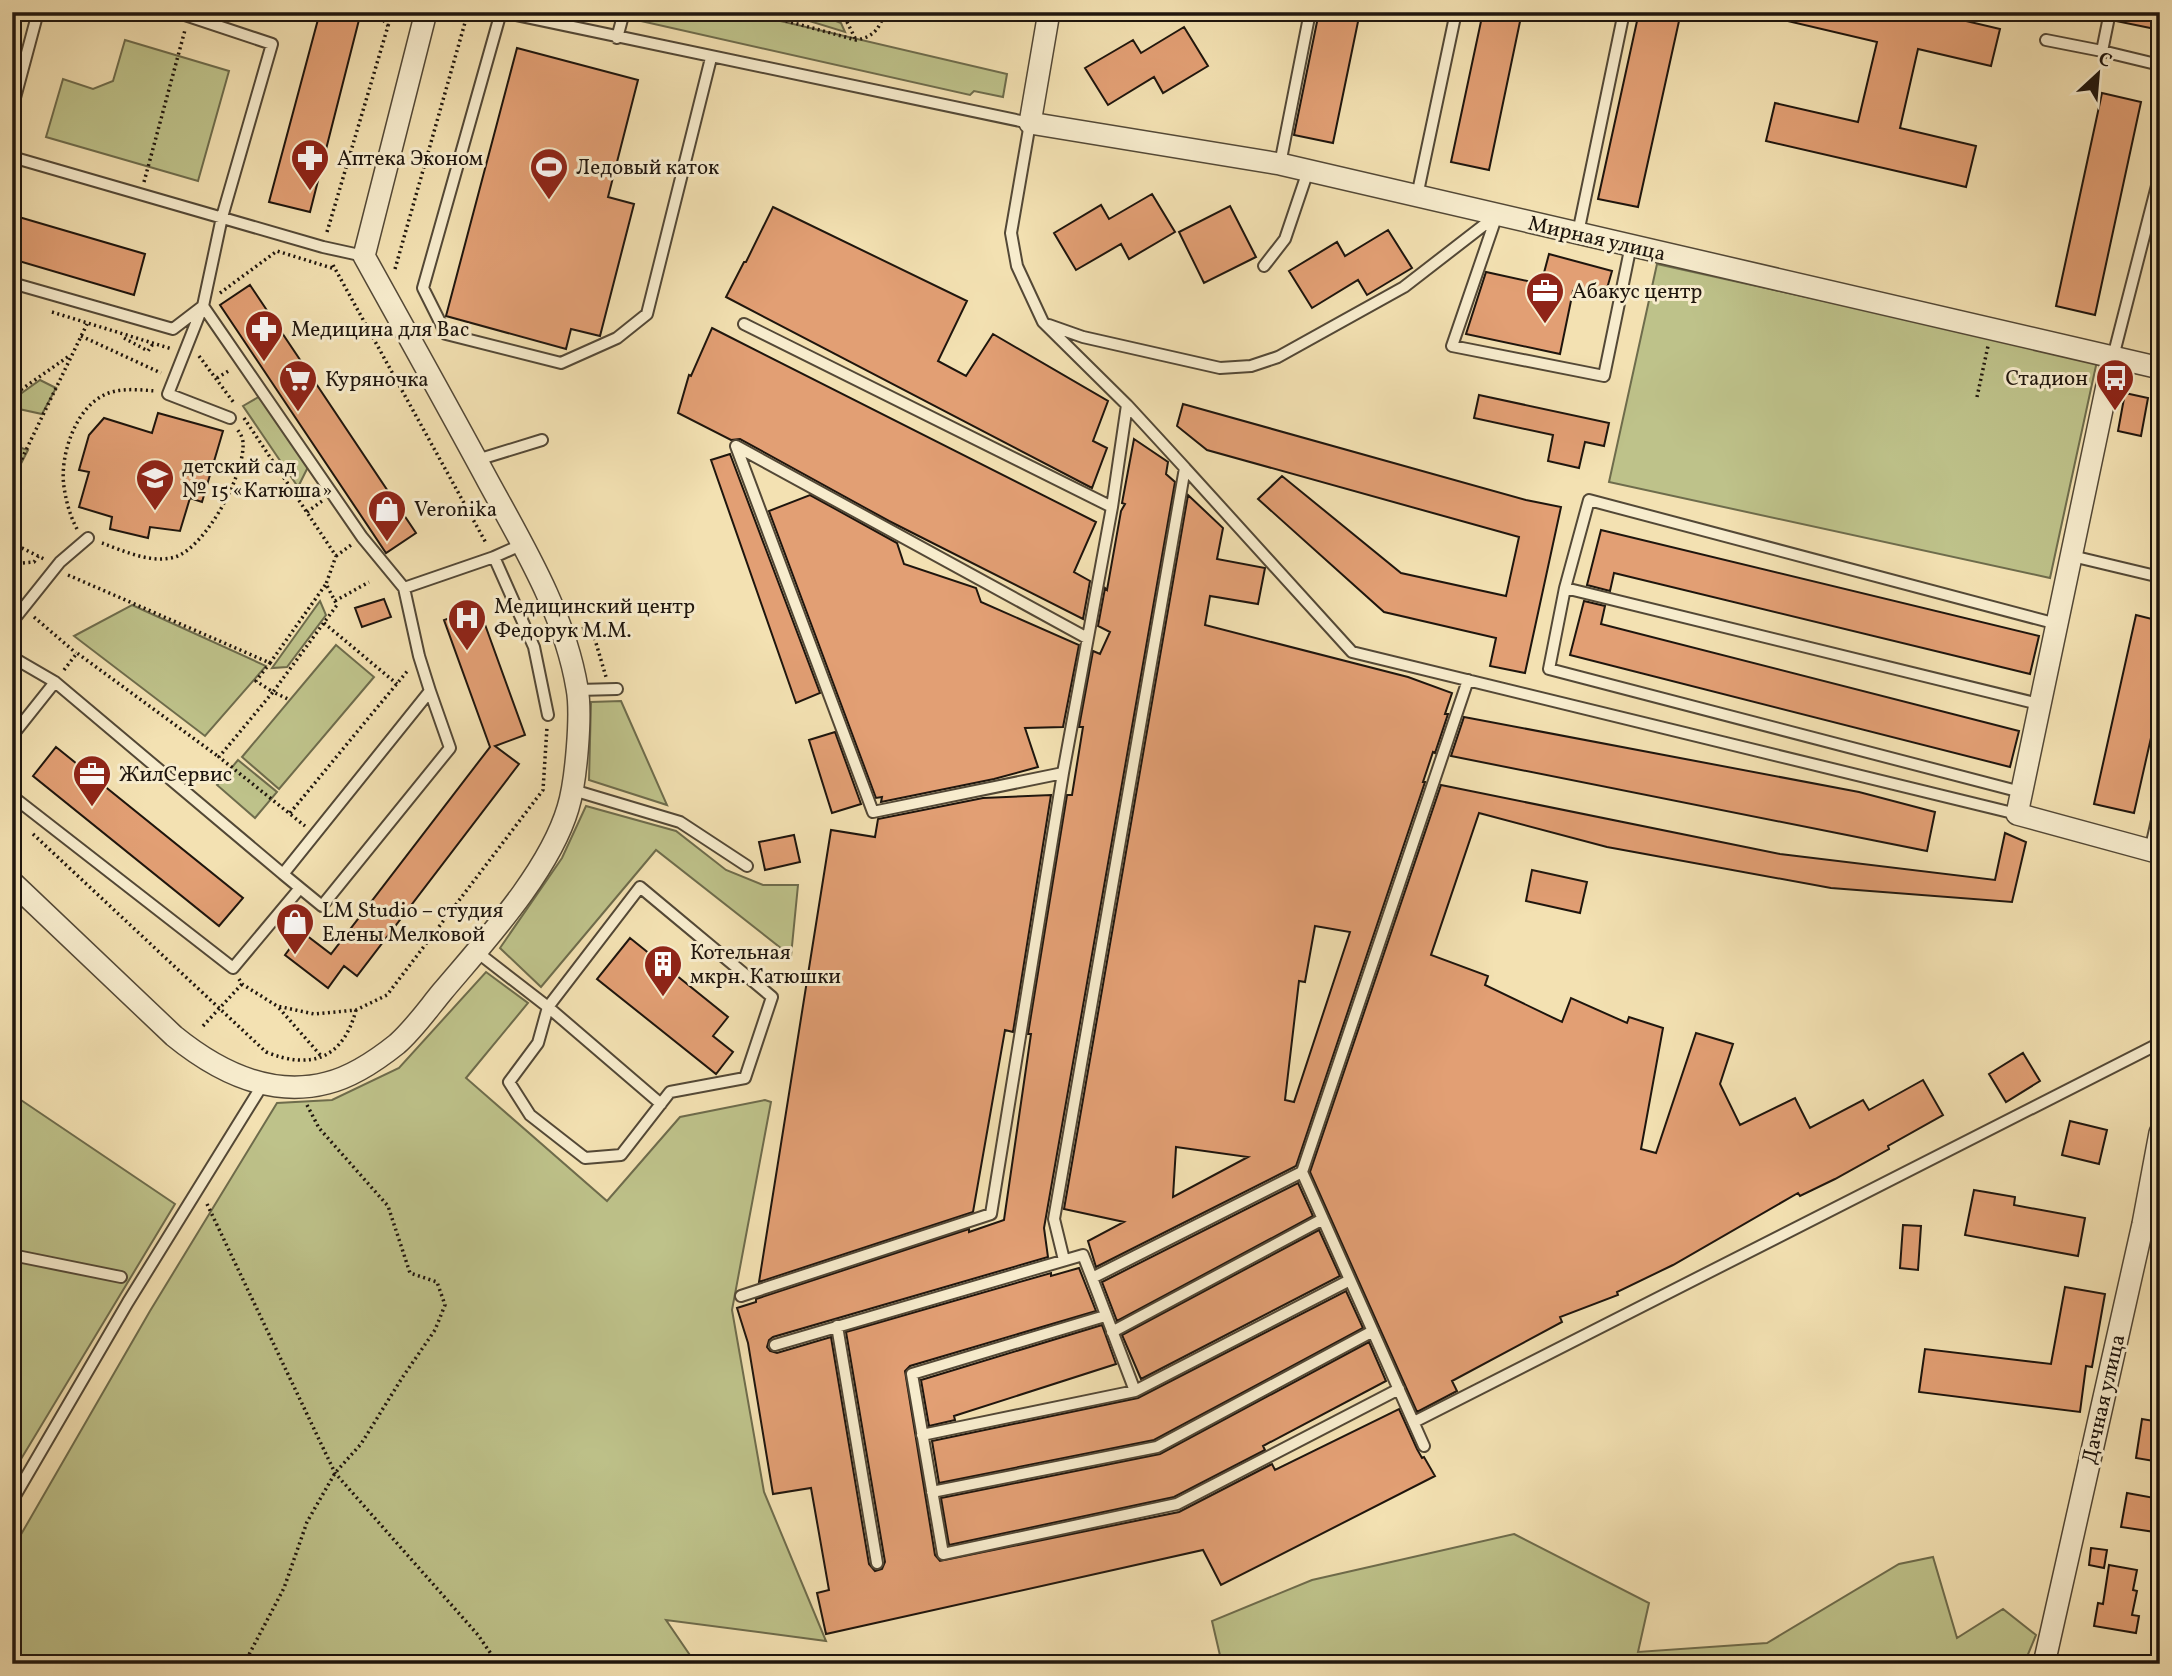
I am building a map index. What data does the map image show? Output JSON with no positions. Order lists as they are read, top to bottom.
{
  "streets": {
    "street": ["Мирная улица", "Дачная улица"]
  },
  "places": {
    "pharmacy": ["Аптека Эконом", "Медицина для Вас"],
    "sports": ["Ледовый каток"],
    "office": ["Абакус центр", "ЖилСервис"],
    "bus stop": ["Стадион"],
    "supermarket": ["Куряночка"],
    "school or university": ["детский сад № 15 «Катюша»"],
    "shop": ["Veronika", "LM Studio – студия Елены Мелковой"],
    "hospital": ["Медицинский центр Федорук М.М."],
    "building": ["Котельная мкрн. Катюшки"]
  },
  "north": "top right"
}
